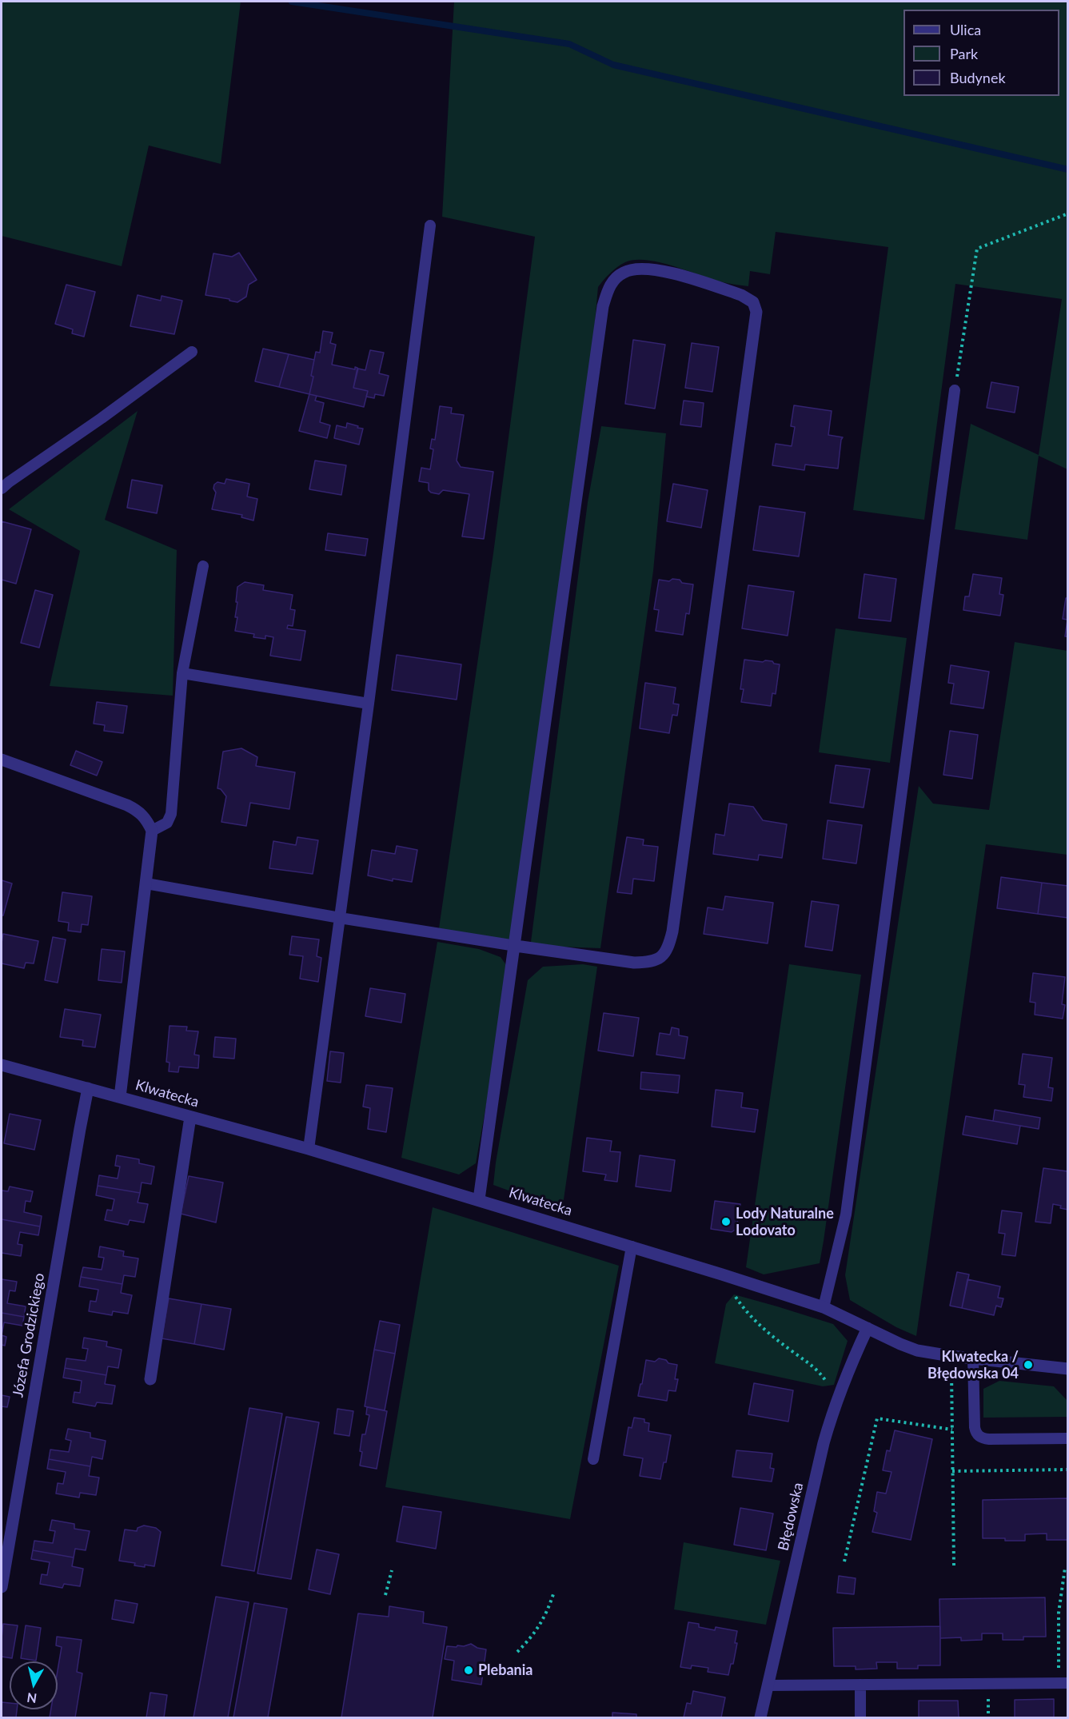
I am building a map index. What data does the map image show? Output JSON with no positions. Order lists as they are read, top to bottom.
{
  "streets": {
    "street": ["Klwatecka", "Józefa Grodzickiego", "Błędowska"]
  },
  "crossings": [
    ["Klwatecka", "Józefa Grodzickiego"],
    ["Klwatecka", "Błędowska"]
  ],
  "places": ["Lody Naturalne Lodovato", "Klwatecka / Błędowska 04", "Plebania"],
  "legend": ["Ulica", "Park", "Budynek"],
  "north": "bottom"
}
